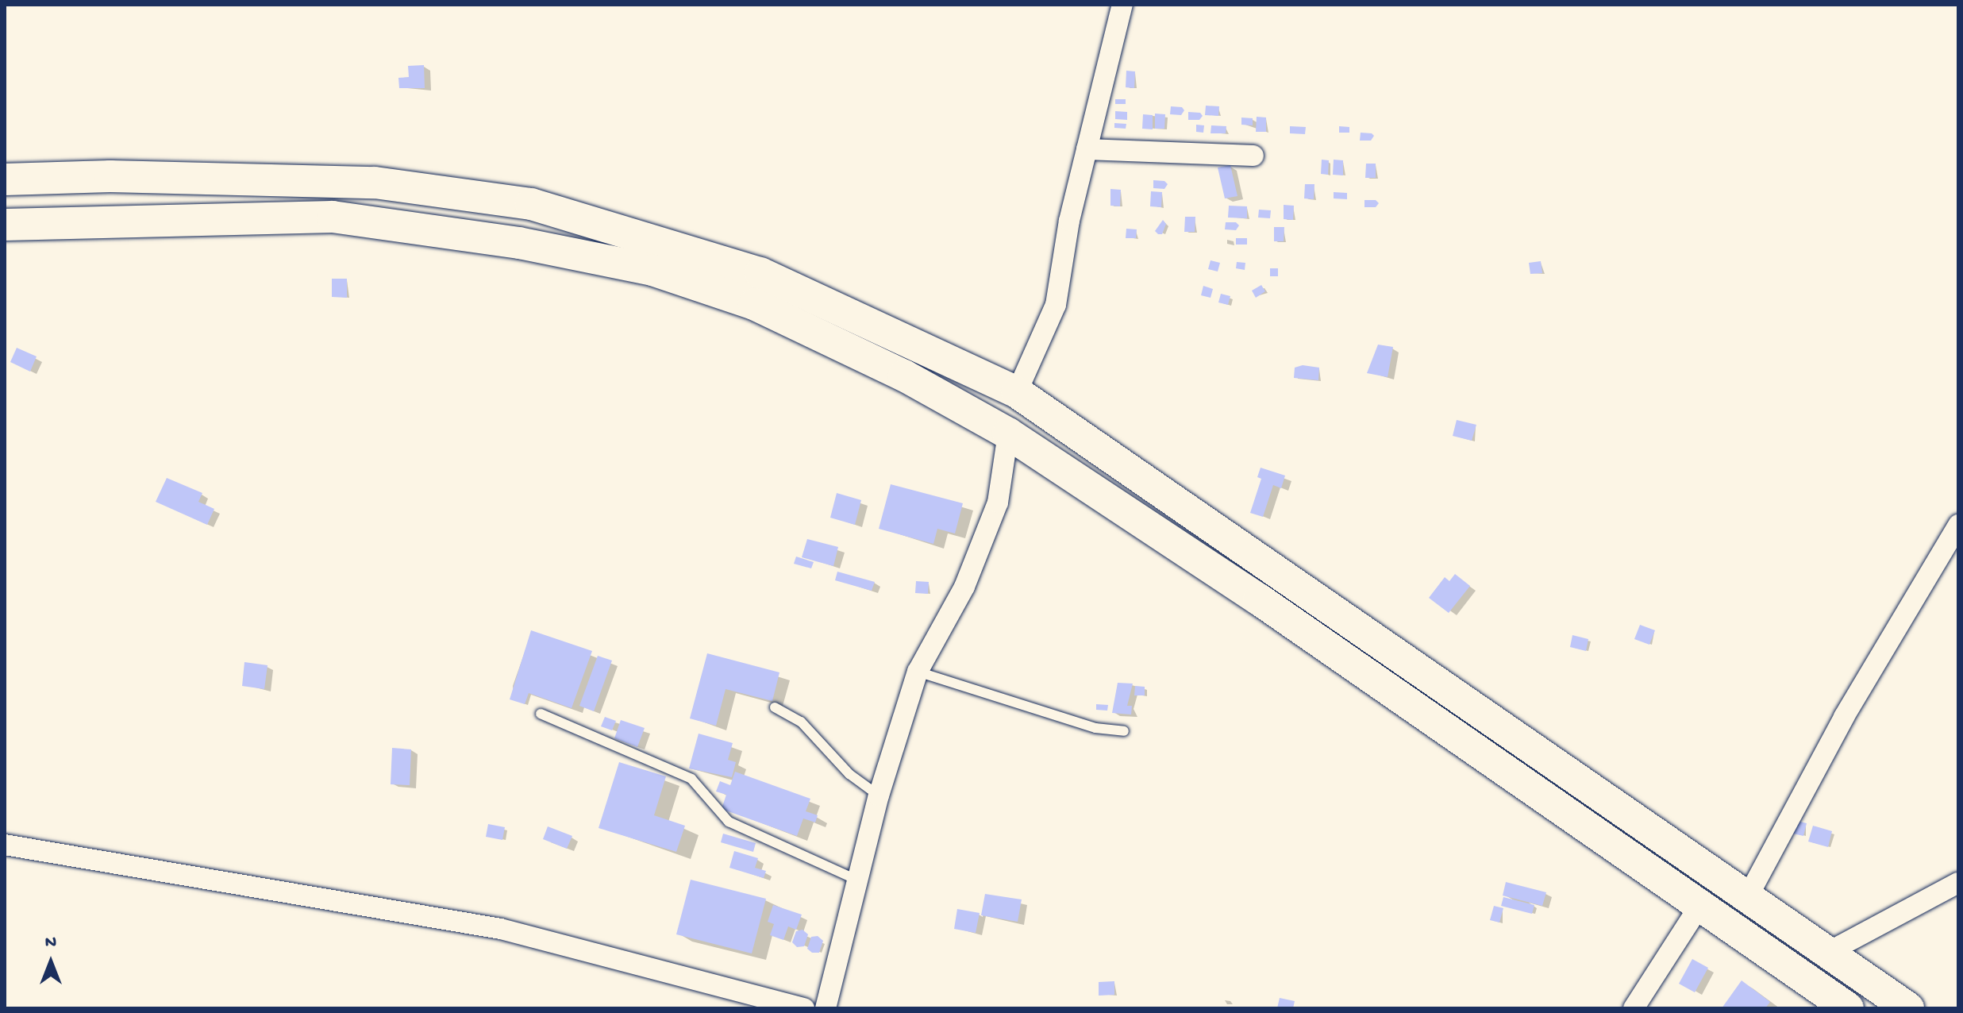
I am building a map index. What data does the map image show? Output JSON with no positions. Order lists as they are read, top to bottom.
{
  "north": "top"
}
